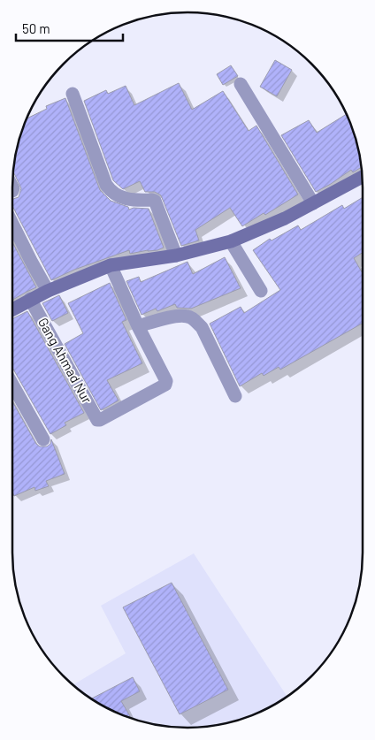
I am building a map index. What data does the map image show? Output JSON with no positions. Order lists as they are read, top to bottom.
{
  "streets": {
    "street": ["Gang Ahmad Nur"]
  },
  "scale_bar": "50 m"
}
